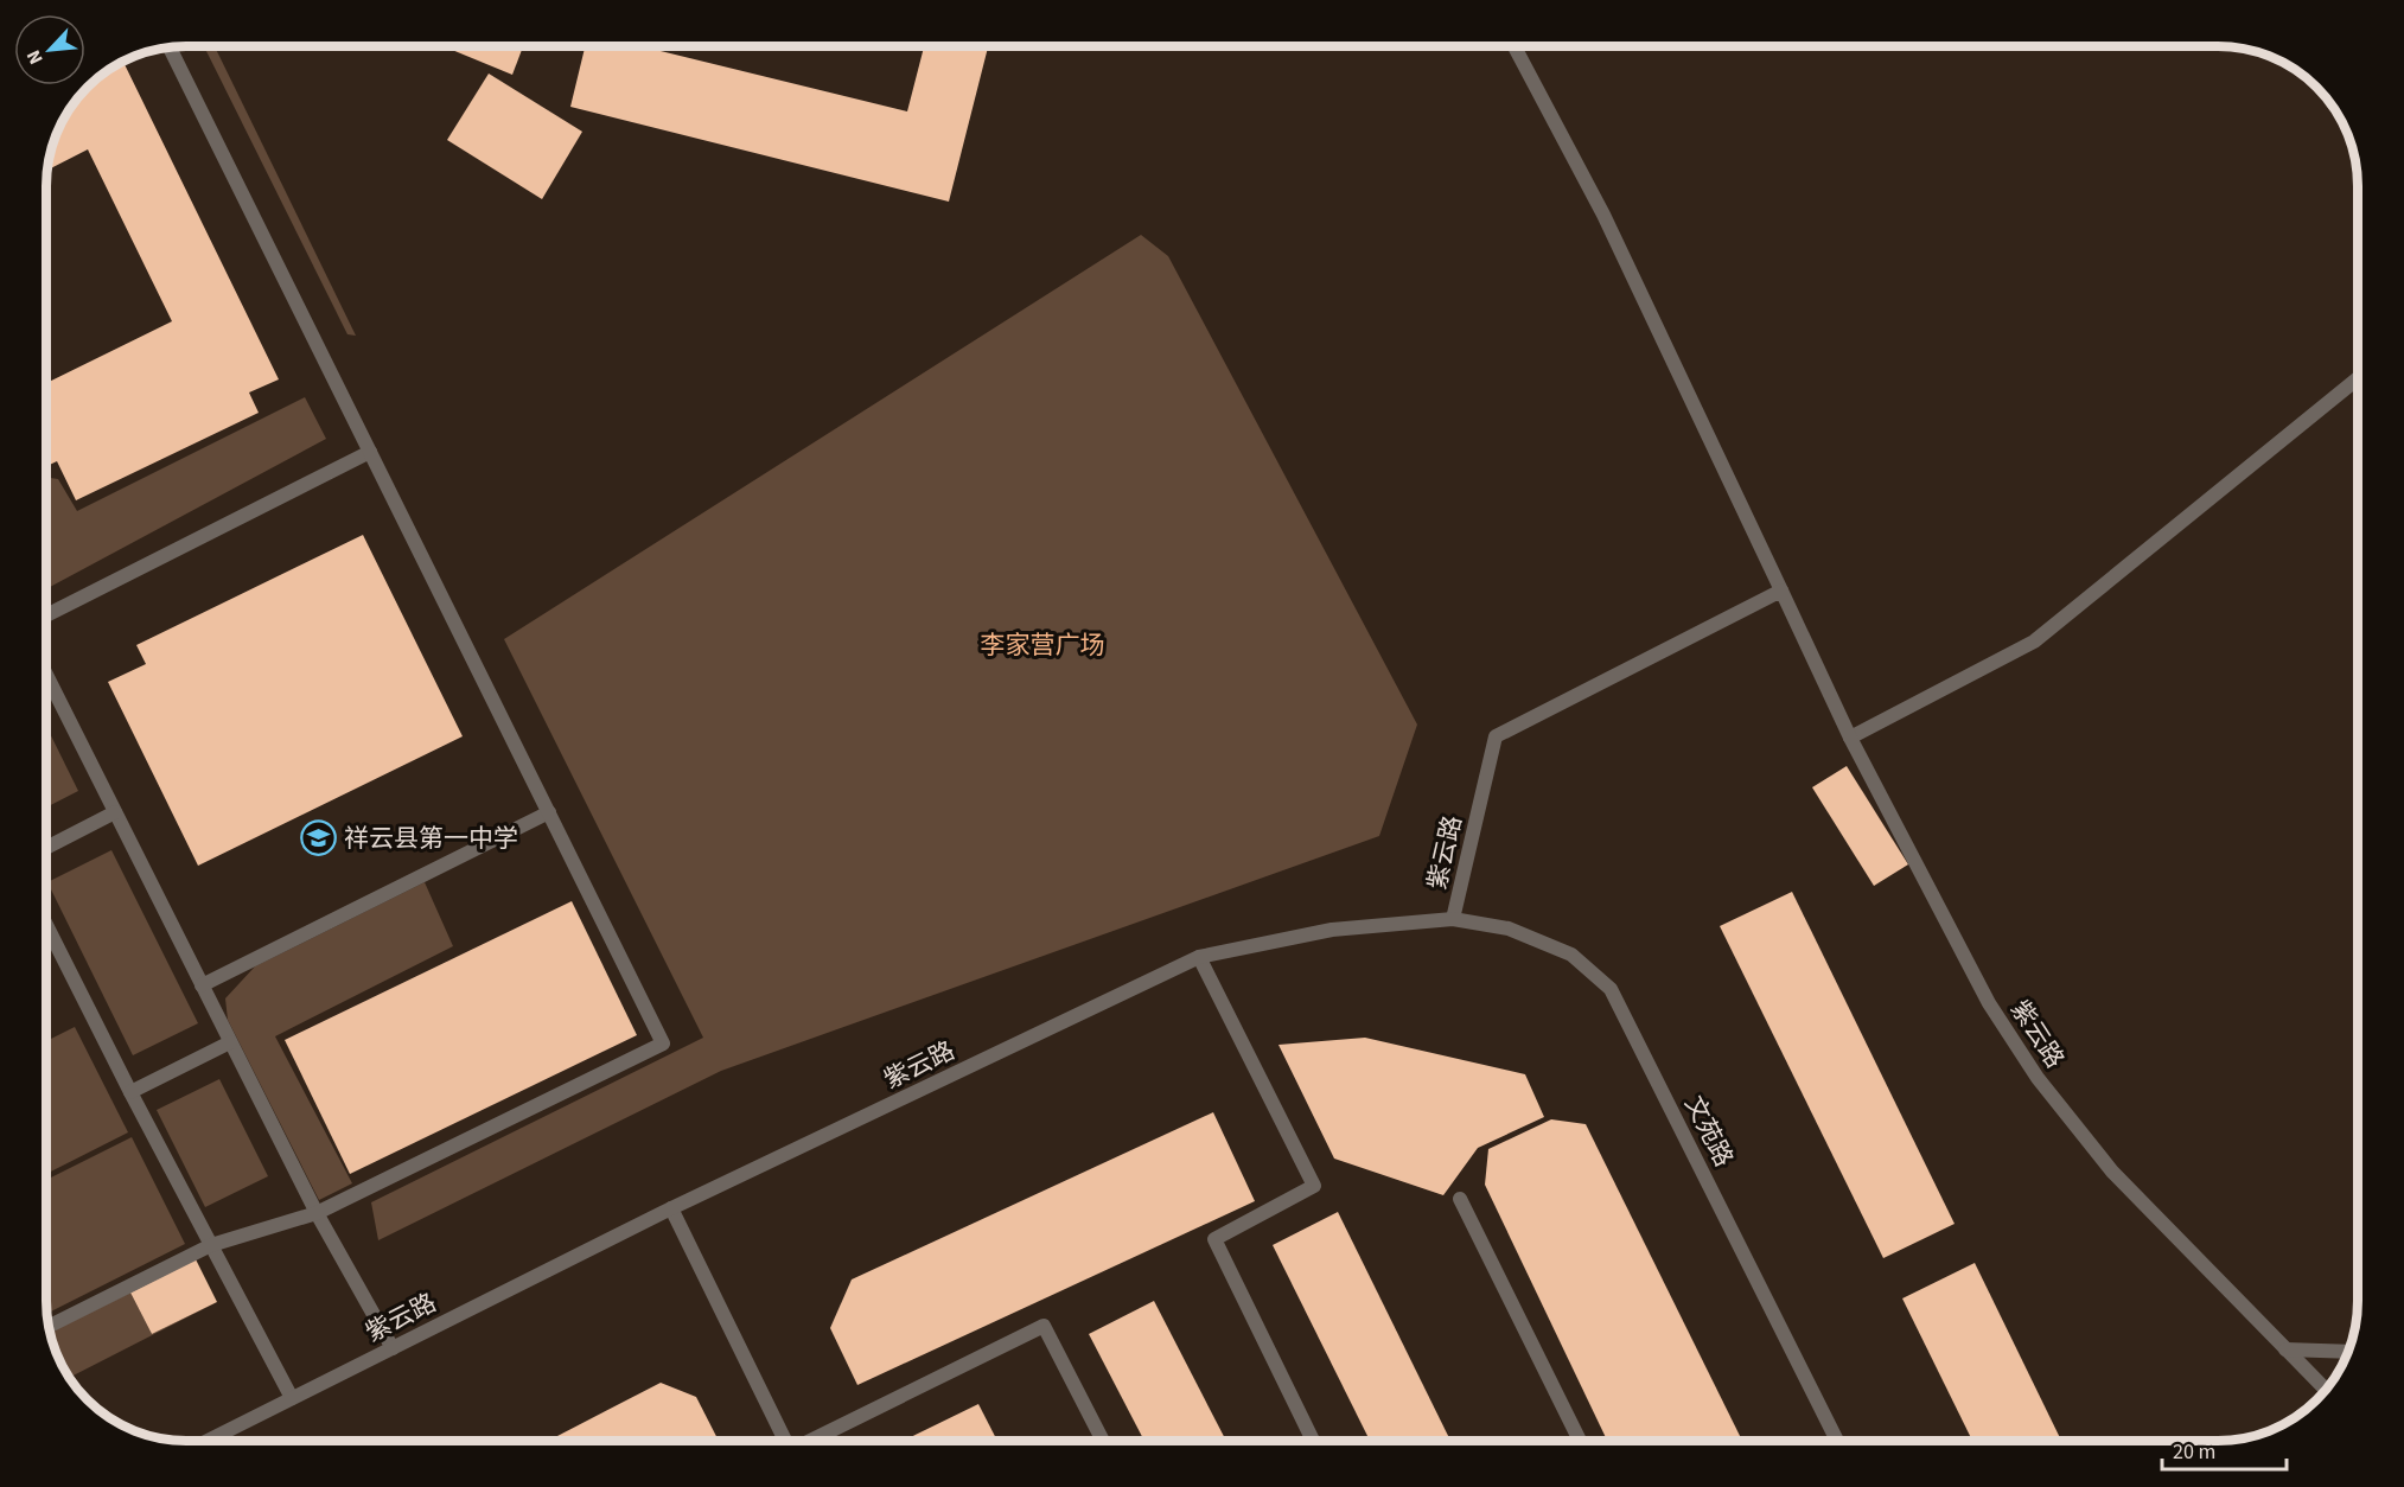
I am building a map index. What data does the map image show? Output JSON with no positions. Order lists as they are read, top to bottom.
{
  "streets": {
    "street": ["紫云路", "文苑路"]
  },
  "crossings": [
    ["紫云路", "文苑路"]
  ],
  "parks": ["李家营广场"],
  "places": {
    "school or university": ["祥云县第一中学"]
  },
  "scale_bar": "20 m",
  "north": "bottom left"
}
